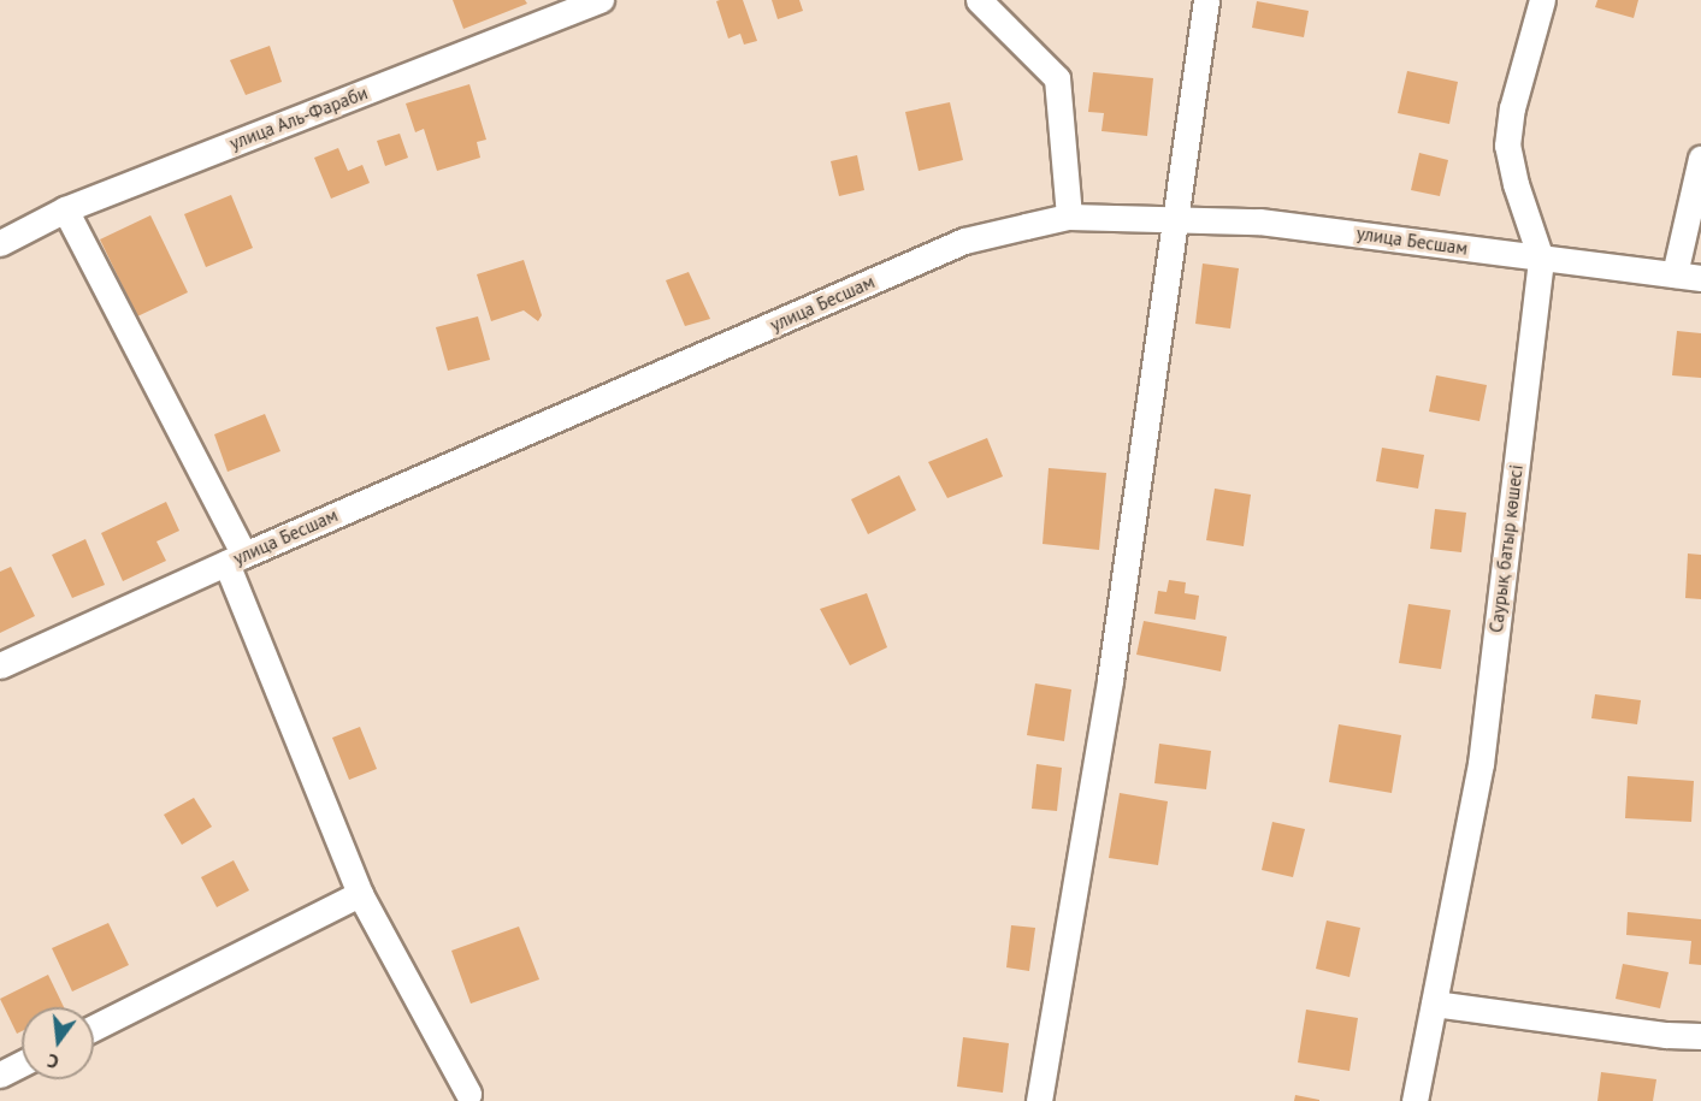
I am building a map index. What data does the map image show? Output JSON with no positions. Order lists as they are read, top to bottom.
{
  "streets": {
    "street": ["улица Аль-Фараби", "улица Бесшам", "Саурық батыр көшесі"]
  },
  "crossings": [
    ["улица Бесшам", "Саурық батыр көшесі"]
  ],
  "north": "bottom"
}
